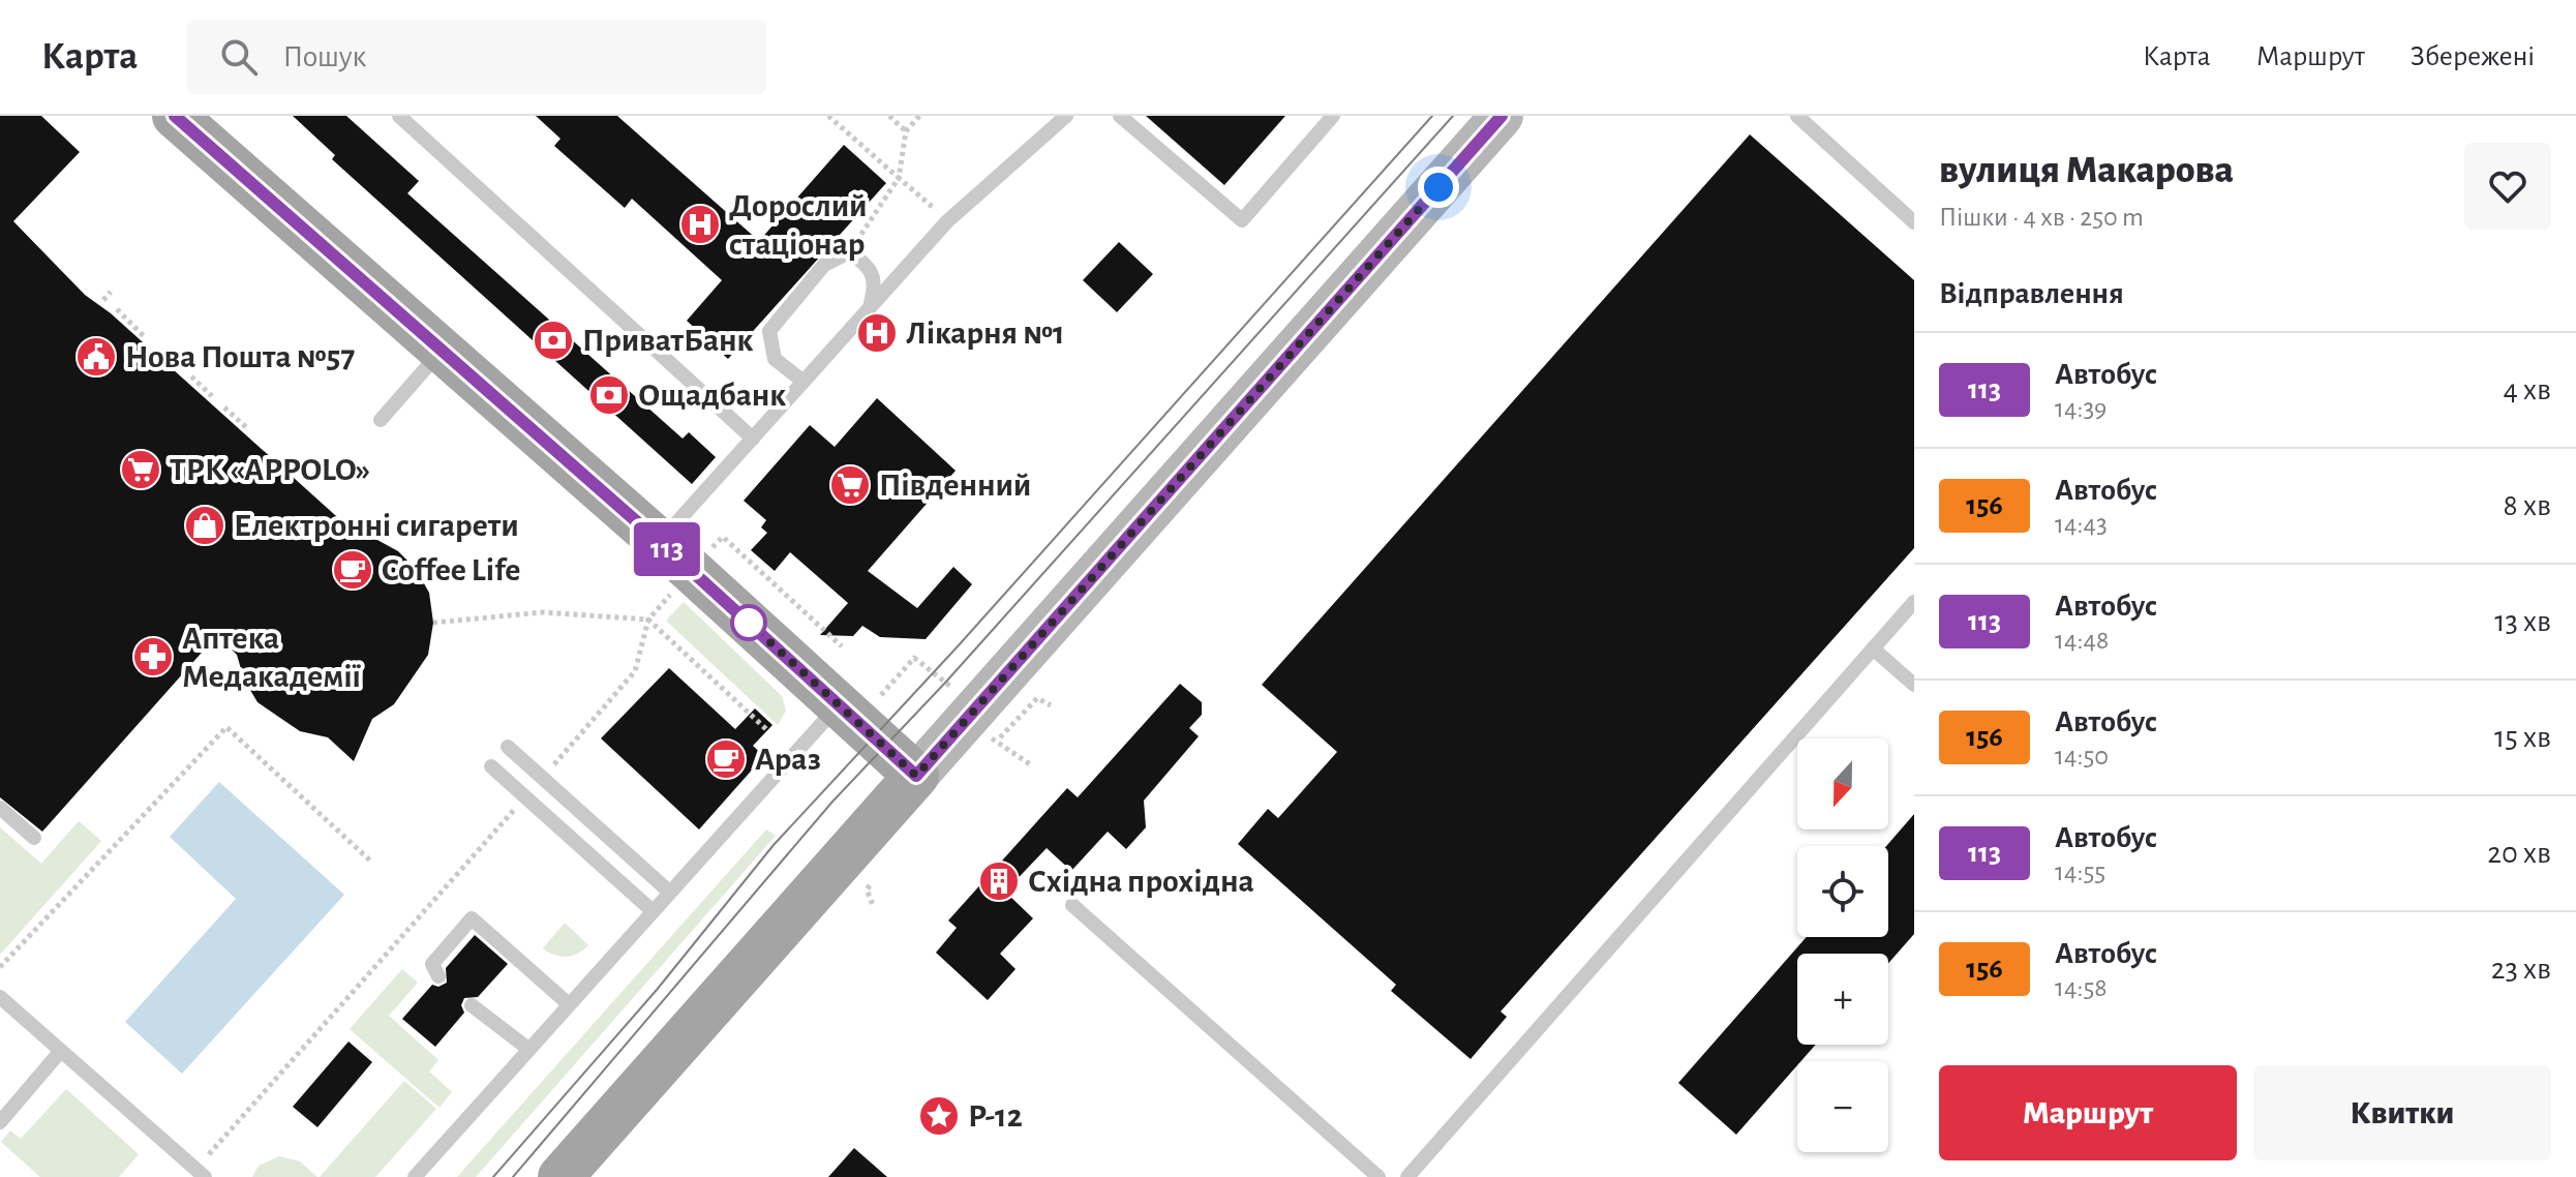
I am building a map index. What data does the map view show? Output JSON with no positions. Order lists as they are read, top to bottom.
{
  "places": {
    "hospital": ["Дорослий стаціонар", "Лікарня №1"],
    "bank": ["ПриватБанк", "Ощадбанк"],
    "public building": ["Нова Пошта №57"],
    "supermarket": ["ТРК «APPOLO»", "Південний"],
    "shop": ["Електронні сигарети"],
    "cafe": ["Coffee Life", "Араз"],
    "pharmacy": ["Аптека Медакадемії"],
    "building": ["Східна прохідна"],
    "place": ["Р-12"]
  },
  "lines": ["bus line 113"],
  "north": "bottom",
  "page": {
    "header": "Карта",
    "search": "Пошук",
    "nav": ["Карта", "Маршрут", "Збережені"],
    "on_map": "113",
    "heading": [
      ["вулиця Макарова", "Пішки · 4 хв · 250 m"],
      "Відправлення"
    ],
    "list": [
      {
        "mark": "113",
        "name": "Автобус",
        "note": "14:39",
        "value": "4 хв"
      },
      {
        "mark": "156",
        "name": "Автобус",
        "note": "14:43",
        "value": "8 хв"
      },
      {
        "mark": "113",
        "name": "Автобус",
        "note": "14:48",
        "value": "13 хв"
      },
      {
        "mark": "156",
        "name": "Автобус",
        "note": "14:50",
        "value": "15 хв"
      },
      {
        "mark": "113",
        "name": "Автобус",
        "note": "14:55",
        "value": "20 хв"
      },
      {
        "mark": "156",
        "name": "Автобус",
        "note": "14:58",
        "value": "23 хв"
      }
    ],
    "map_buttons": ["+", "−"],
    "buttons": ["Маршрут", "Квитки"]
  }
}
